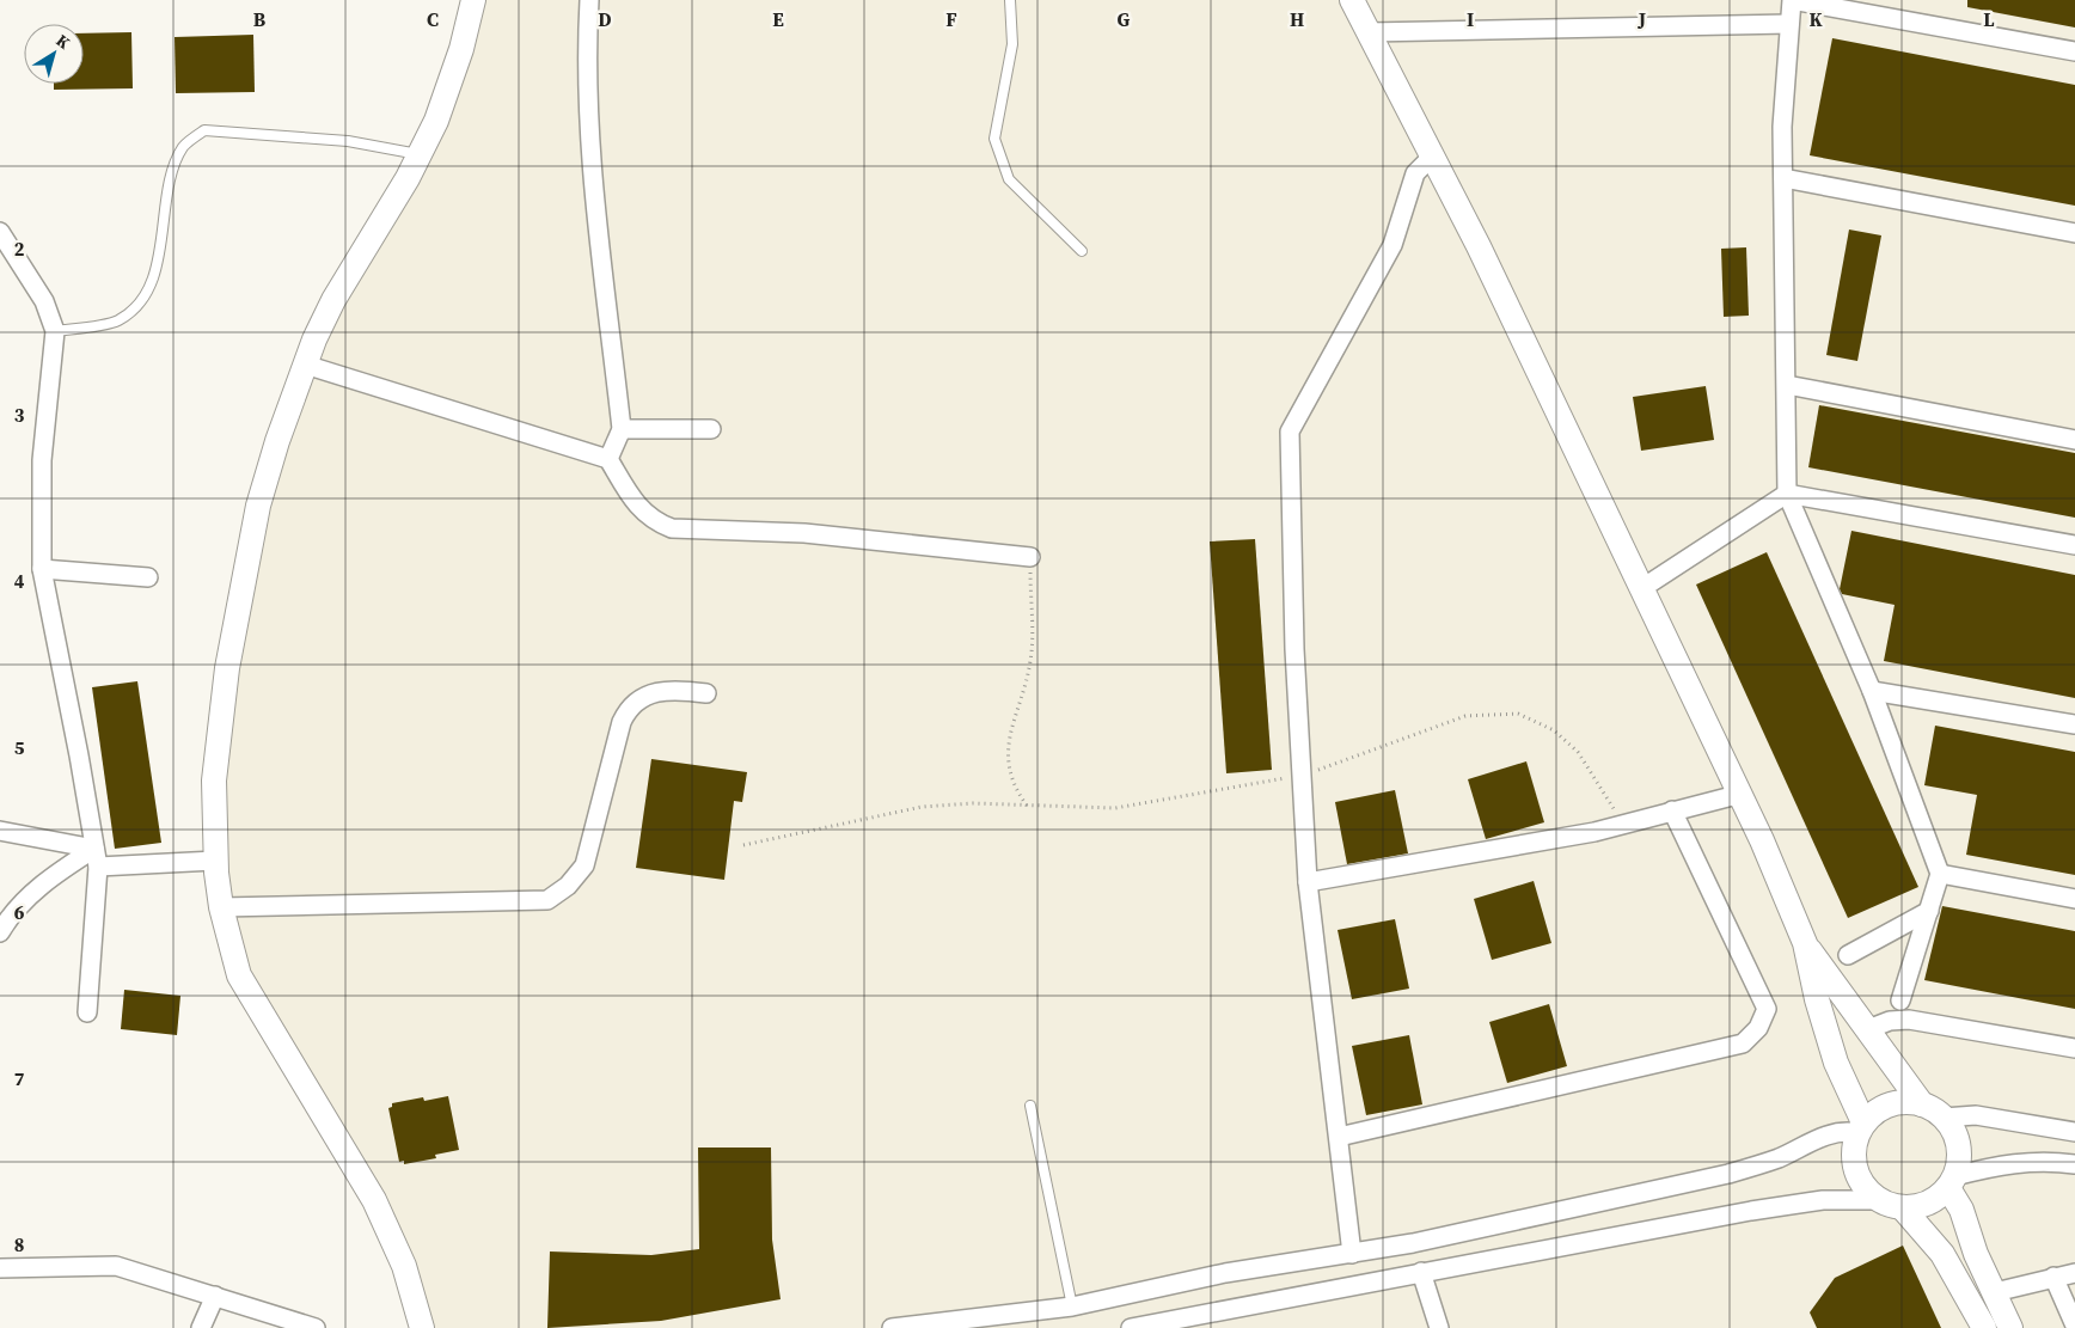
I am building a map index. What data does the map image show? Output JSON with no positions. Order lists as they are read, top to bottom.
{
  "north": "top right",
  "grid": {
    "columns": [
      "B",
      "C",
      "D",
      "E",
      "F",
      "G",
      "H",
      "I",
      "J",
      "K",
      "L"
    ],
    "rows": [
      "2",
      "3",
      "4",
      "5",
      "6",
      "7",
      "8"
    ]
  }
}
